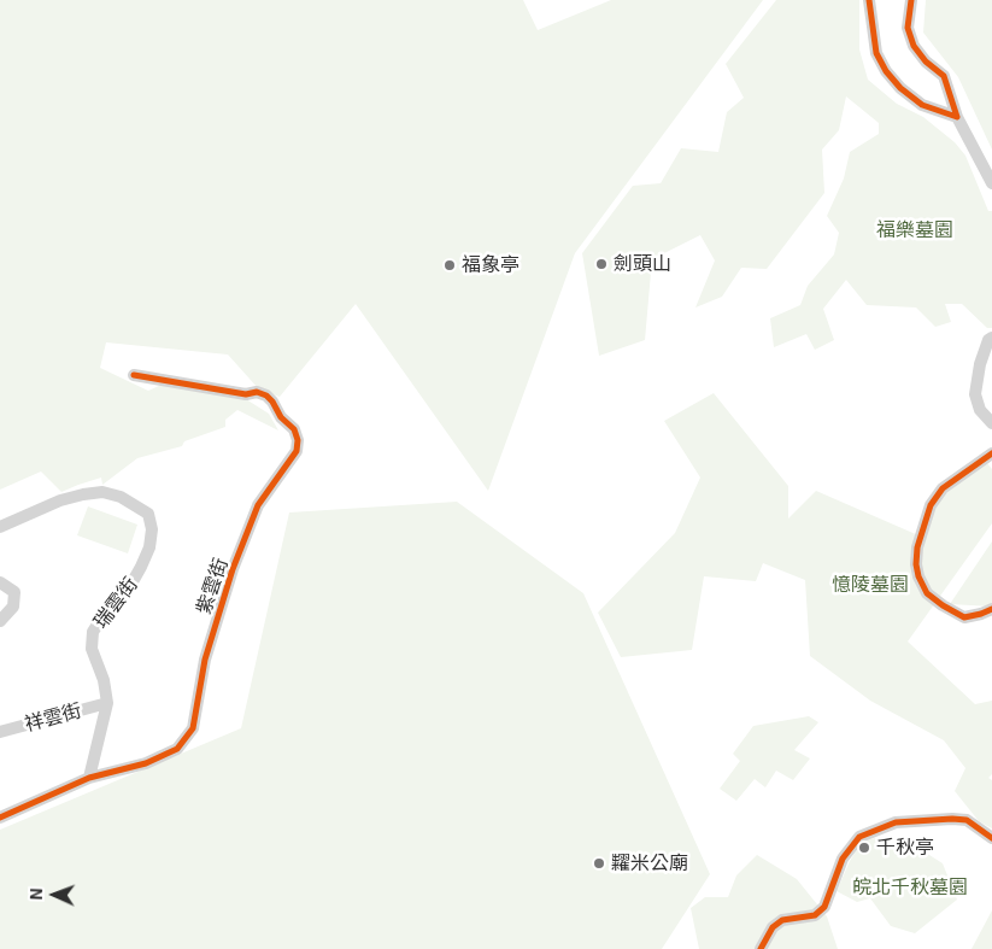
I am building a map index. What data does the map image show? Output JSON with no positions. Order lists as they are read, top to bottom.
{
  "streets": {
    "street": ["紫雲街", "瑞雲街", "祥雲街"]
  },
  "crossings": [
    ["紫雲街", "瑞雲街"],
    ["瑞雲街", "祥雲街"]
  ],
  "parks": ["福樂墓園", "憶陵墓園", "皖北千秋墓園"],
  "places": [
    "劍頭山",
    "福象亭",
    "千秋亭",
    "糶米公廟"
  ],
  "north": "left"
}
